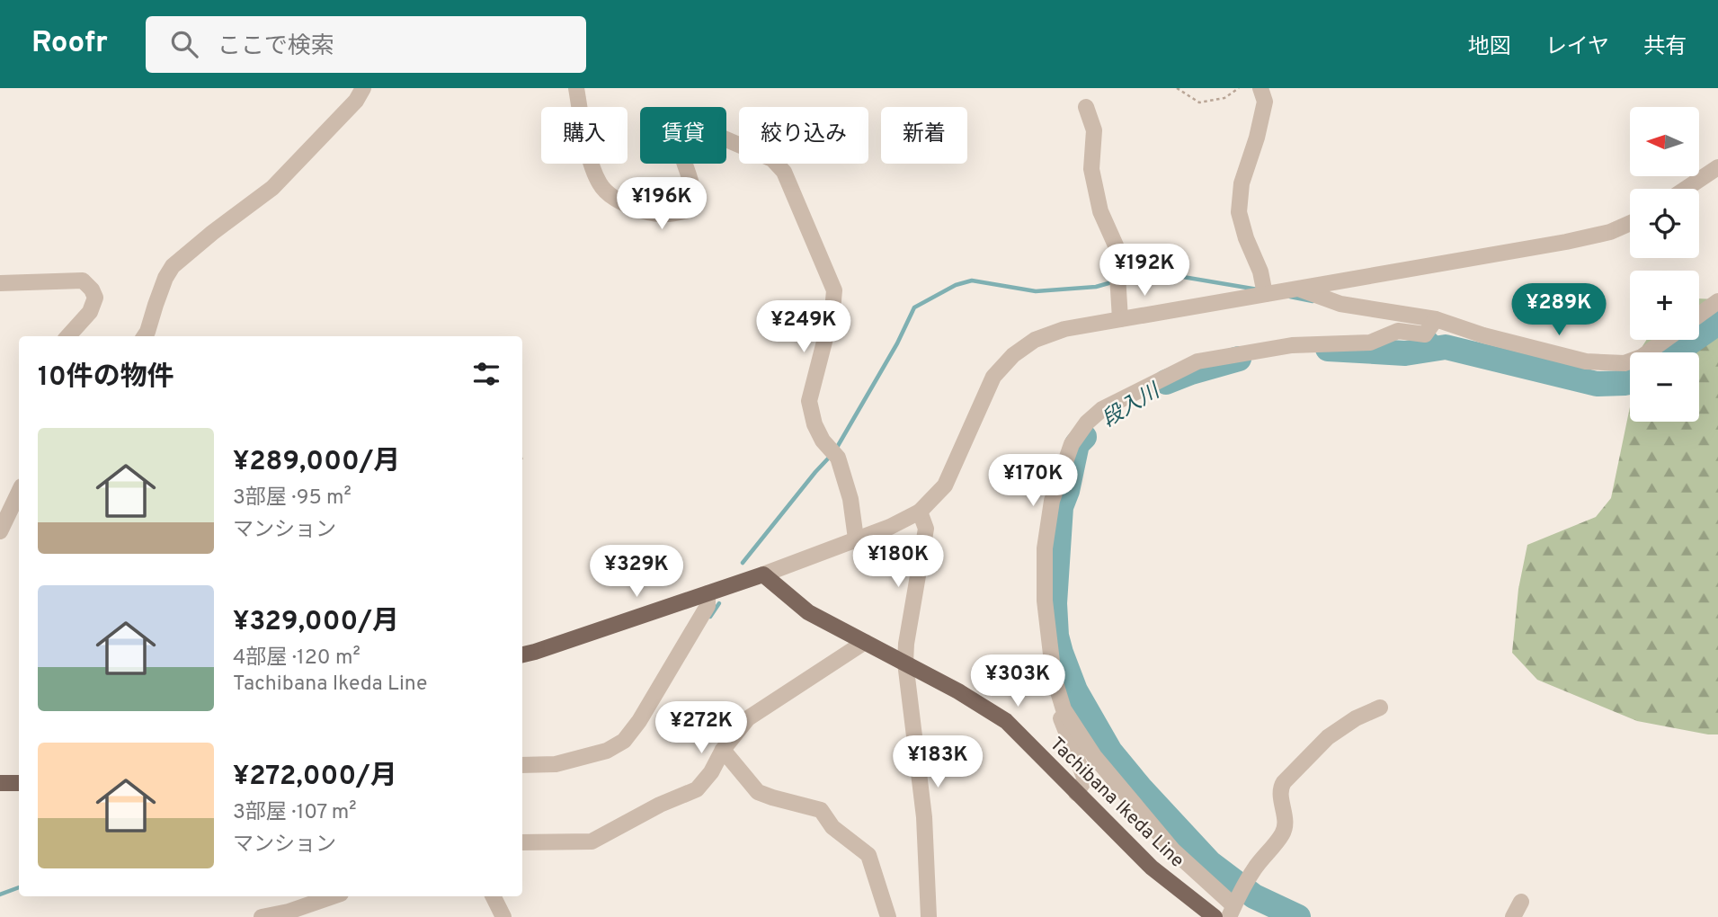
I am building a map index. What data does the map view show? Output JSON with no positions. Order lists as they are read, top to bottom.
{
  "streets": {
    "main road": ["Tachibana Ikeda Line"]
  },
  "water": ["段入川"],
  "north": "left",
  "page": {
    "header": "Roofr",
    "search": "ここで検索",
    "nav": ["地図", "レイヤ", "共有"],
    "map_buttons": ["+", "−"],
    "chip": [
      "購入",
      "賃貸",
      "絞り込み",
      "新着"
    ],
    "price": [
      "¥196K",
      "¥192K",
      "¥289K",
      "¥249K",
      "¥170K",
      "¥180K",
      "¥329K",
      "¥303K",
      "¥272K",
      "¥183K"
    ],
    "heading": "10件の物件",
    "list": [
      {
        "name": "¥289,000/月",
        "note": "3部屋 · 95 m² · マンション"
      },
      {
        "name": "¥329,000/月",
        "note": "4部屋 · 120 m² · Tachibana Ikeda Line"
      },
      {
        "name": "¥272,000/月",
        "note": "3部屋 · 107 m² · マンション"
      }
    ]
  }
}
